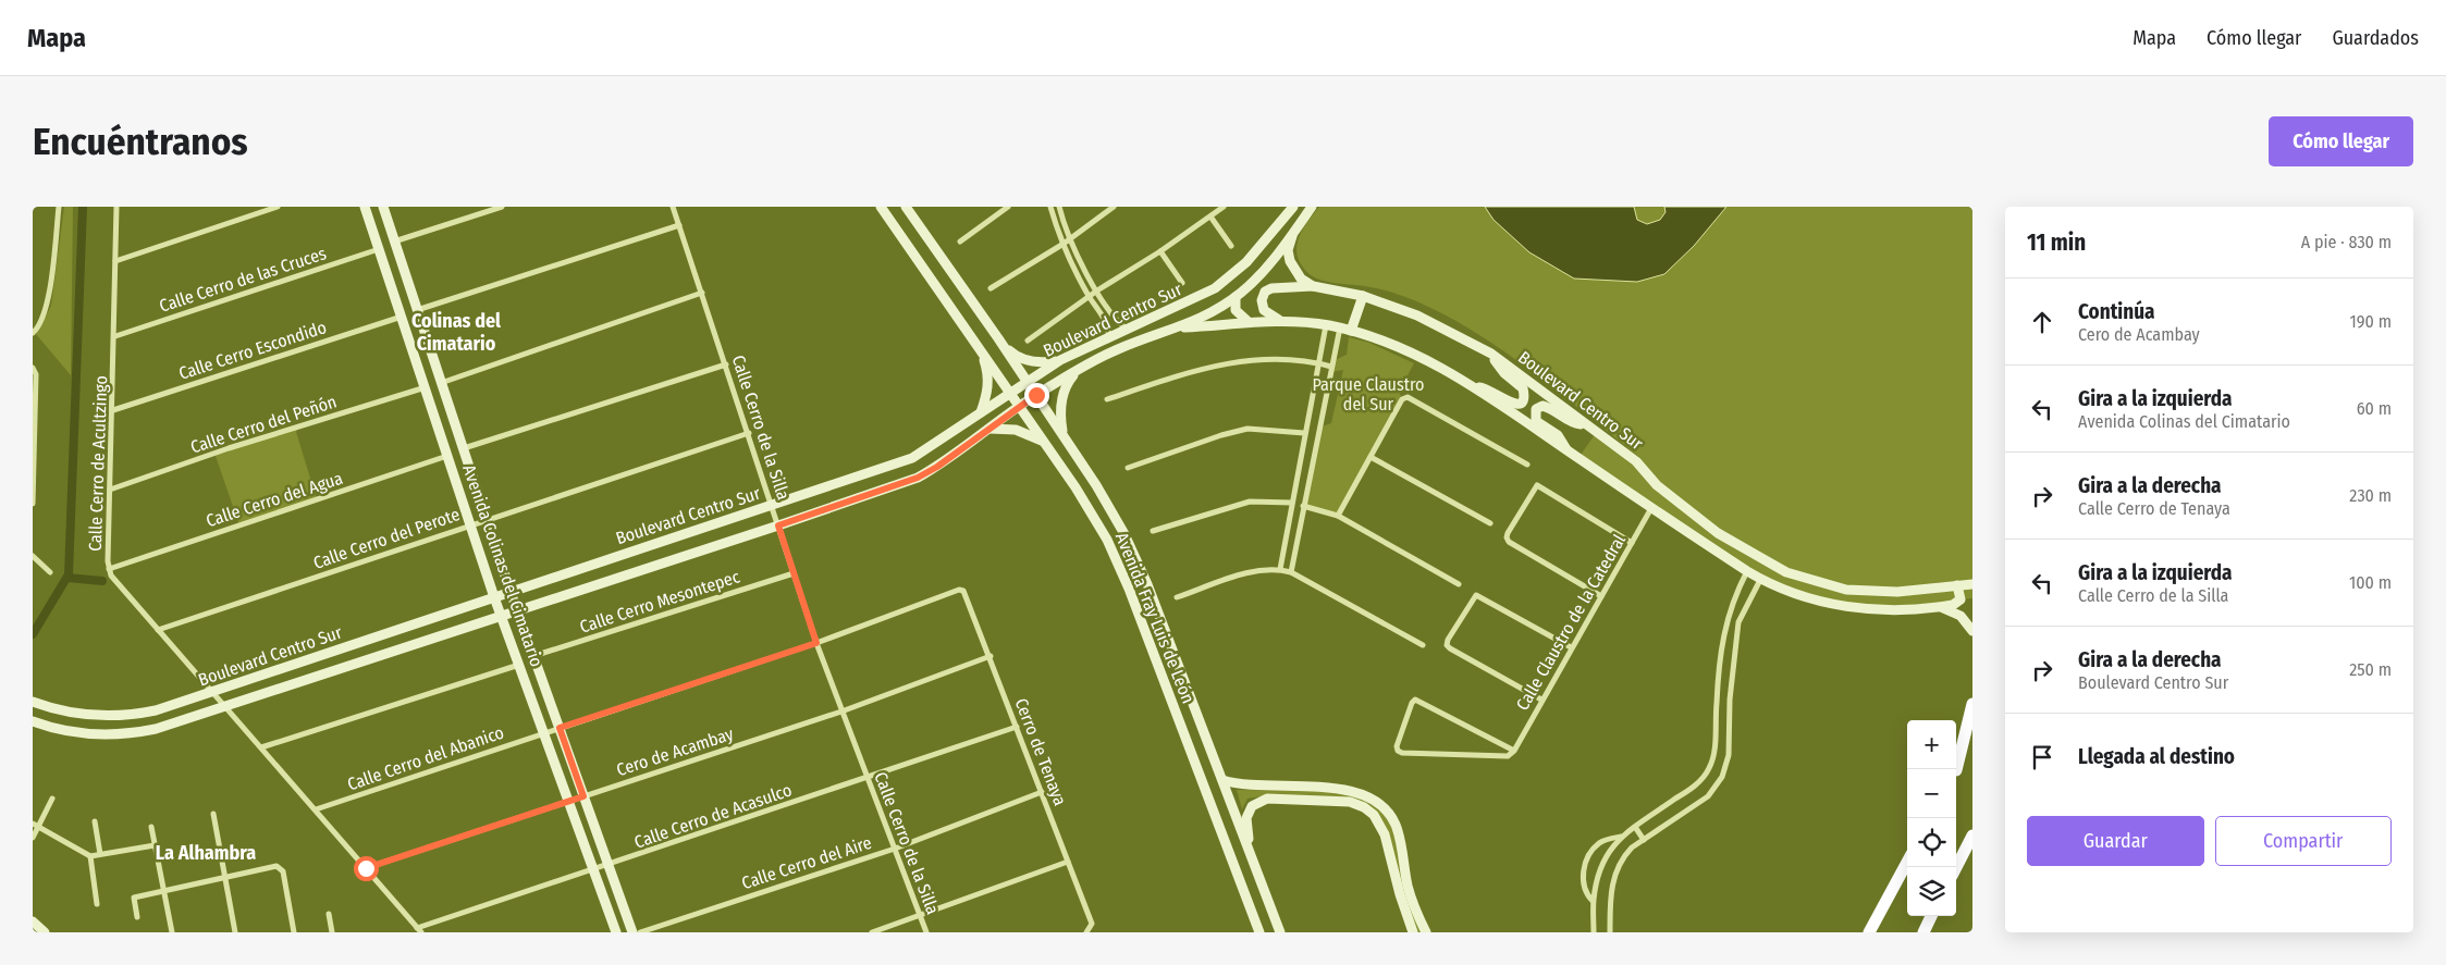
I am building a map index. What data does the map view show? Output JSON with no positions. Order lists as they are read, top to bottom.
{
  "streets": {
    "street": [
      "Calle Cerro de las Cruces",
      "Boulevard Centro Sur",
      "Calle Cerro Escondido",
      "Calle Cerro del Peñón",
      "Calle Cerro de la Silla",
      "Calle Cerro de Acultzingo",
      "Calle Cerro del Agua",
      "Calle Cerro del Perote",
      "Avenida Colinas del Cimatario",
      "Calle Cerro Mesontepec",
      "Avenida Fray Luis de León",
      "Calle Claustro de la Catedral",
      "Cero de Acambay",
      "Cerro de Tenaya",
      "Calle Cerro del Abanico",
      "Calle Cerro de Acasulco",
      "Calle Cerro del Aire"
    ]
  },
  "crossings": [
    ["Calle Cerro de las Cruces", "Calle Cerro de Acultzingo"],
    ["Calle Cerro de las Cruces", "Avenida Colinas del Cimatario"],
    ["Boulevard Centro Sur", "Calle Cerro de la Silla"],
    ["Boulevard Centro Sur", "Calle Cerro de Acultzingo"],
    ["Boulevard Centro Sur", "Avenida Colinas del Cimatario"],
    ["Boulevard Centro Sur", "Avenida Fray Luis de León"],
    ["Calle Cerro Escondido", "Calle Cerro de Acultzingo"],
    ["Calle Cerro Escondido", "Avenida Colinas del Cimatario"],
    ["Calle Cerro del Peñón", "Calle Cerro de Acultzingo"],
    ["Calle Cerro del Peñón", "Avenida Colinas del Cimatario"],
    ["Calle Cerro de la Silla", "Calle Cerro del Perote"],
    ["Calle Cerro de la Silla", "Calle Cerro Mesontepec"],
    ["Calle Cerro de la Silla", "Cero de Acambay"],
    ["Calle Cerro de la Silla", "Calle Cerro del Abanico"],
    ["Calle Cerro de la Silla", "Calle Cerro de Acasulco"],
    ["Calle Cerro de la Silla", "Calle Cerro del Aire"],
    ["Calle Cerro de Acultzingo", "Calle Cerro del Agua"],
    ["Calle Cerro de Acultzingo", "Calle Cerro del Perote"],
    ["Calle Cerro de Acultzingo", "Cero de Acambay"],
    ["Calle Cerro de Acultzingo", "Calle Cerro del Abanico"],
    ["Calle Cerro de Acultzingo", "Calle Cerro de Acasulco"],
    ["Calle Cerro del Agua", "Avenida Colinas del Cimatario"],
    ["Calle Cerro del Perote", "Avenida Colinas del Cimatario"],
    ["Avenida Colinas del Cimatario", "Calle Cerro Mesontepec"],
    ["Avenida Colinas del Cimatario", "Cero de Acambay"],
    ["Avenida Colinas del Cimatario", "Calle Cerro del Abanico"],
    ["Avenida Colinas del Cimatario", "Calle Cerro de Acasulco"],
    ["Cero de Acambay", "Cerro de Tenaya"],
    ["Cerro de Tenaya", "Calle Cerro del Abanico"],
    ["Cerro de Tenaya", "Calle Cerro de Acasulco"],
    ["Cerro de Tenaya", "Calle Cerro del Aire"]
  ],
  "districts": ["Colinas del Cimatario", "La Alhambra"],
  "parks": ["Parque Claustro del Sur"],
  "page": {
    "header": "Mapa",
    "nav": ["Mapa", "Cómo llegar", "Guardados"],
    "buttons": [
      "Cómo llegar",
      ["Guardar", "Compartir"]
    ],
    "title": "Encuéntranos",
    "heading": ["11 min", "A pie · 830 m"],
    "list": [
      ["Continúa", "Cero de Acambay", "190 m"],
      ["Gira a la izquierda", "Avenida Colinas del Cimatario", "60 m"],
      ["Gira a la derecha", "Calle Cerro de Tenaya", "230 m"],
      ["Gira a la izquierda", "Calle Cerro de la Silla", "100 m"],
      ["Gira a la derecha", "Boulevard Centro Sur", "250 m"],
      "Llegada al destino"
    ],
    "map_buttons": ["+", "−"]
  }
}
